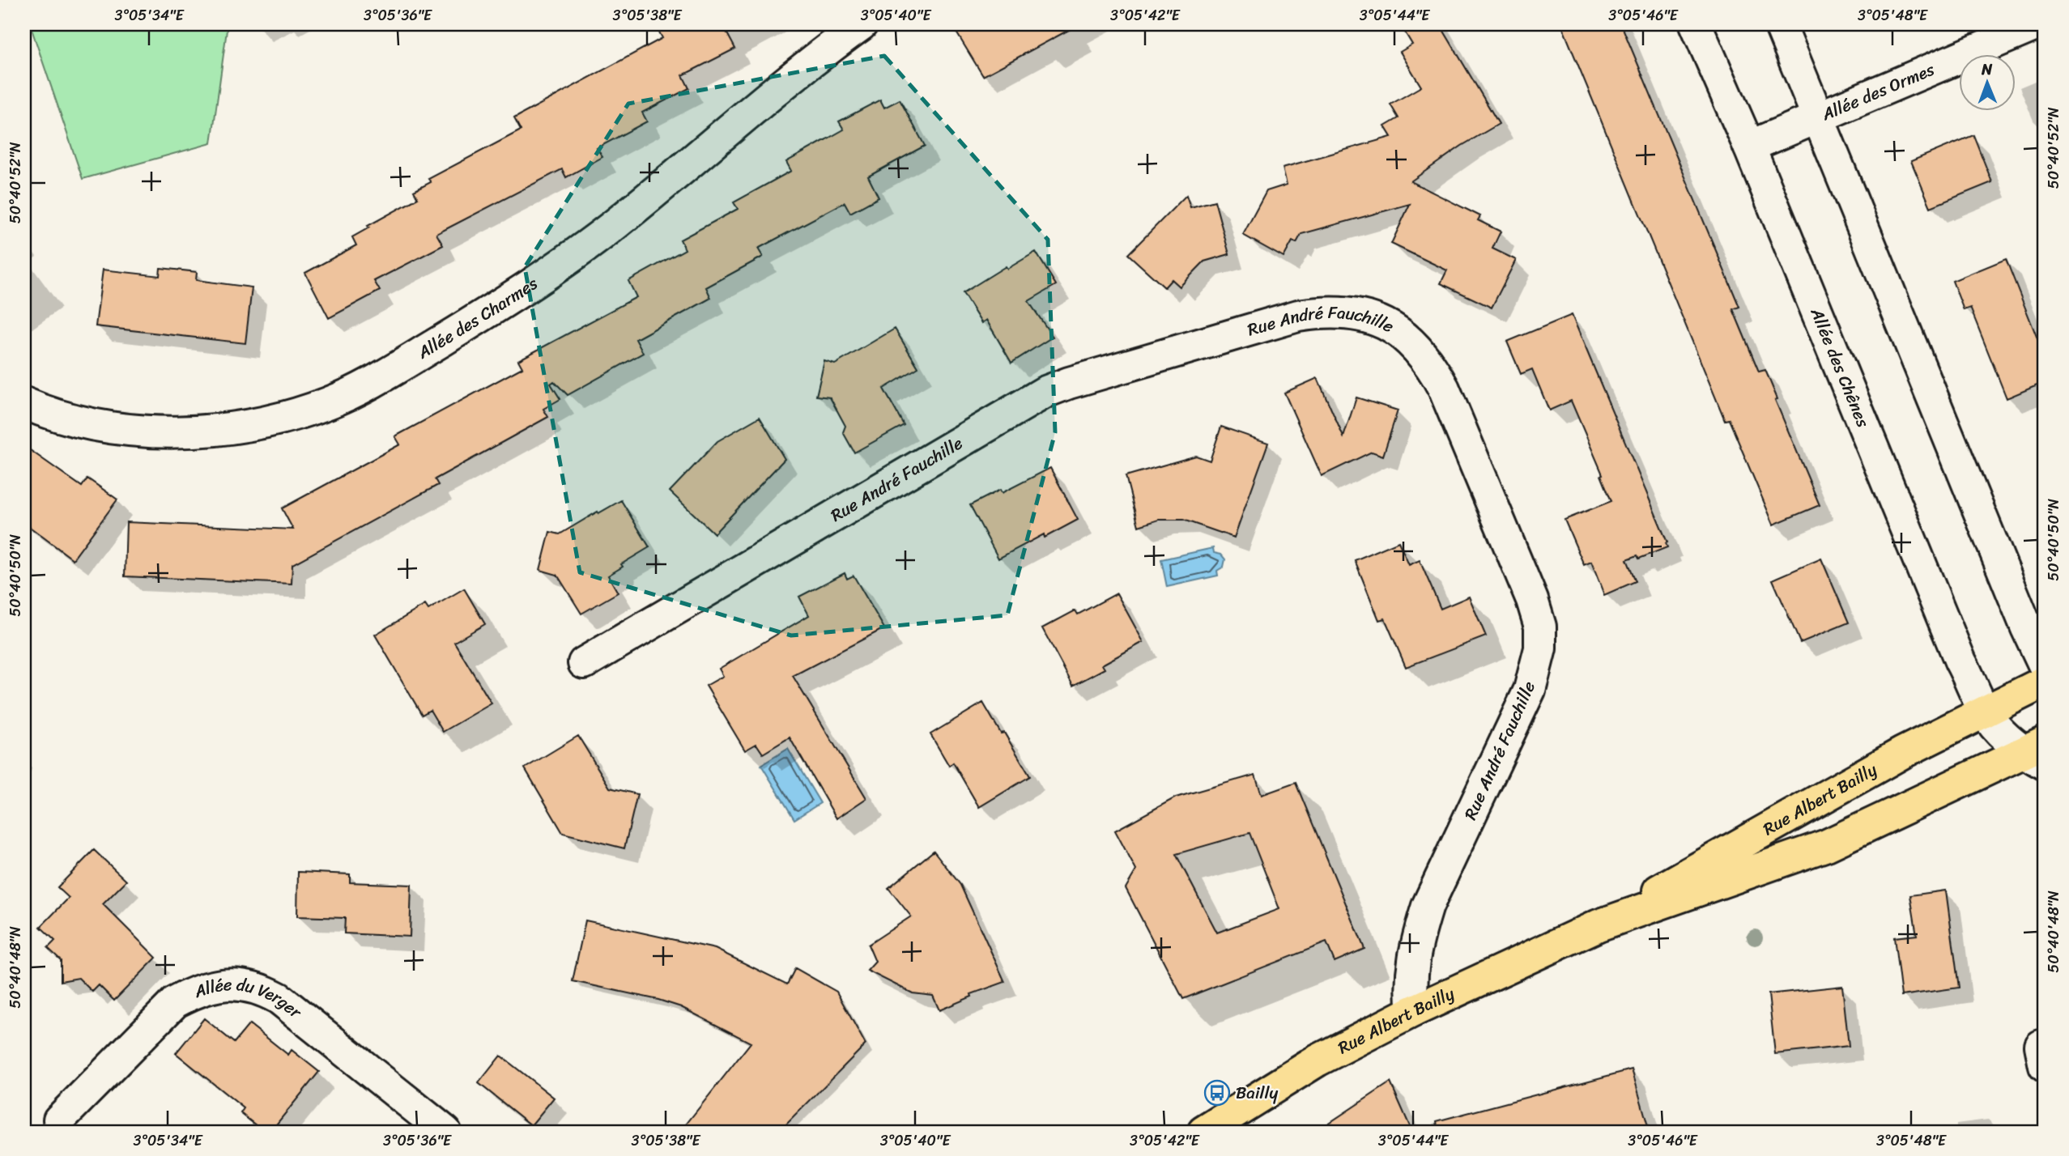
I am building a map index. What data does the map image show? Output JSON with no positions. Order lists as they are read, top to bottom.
{
  "streets": {
    "main road": ["Rue Albert Bailly"],
    "street": [
      "Allée des Ormes",
      "Allée des Charmes",
      "Rue André Fauchille",
      "Allée des Chênes",
      "Allée du Verger"
    ]
  },
  "crossings": [
    ["Allée des Ormes", "Allée des Chênes"],
    ["Rue André Fauchille", "Rue Albert Bailly"],
    ["Allée des Chênes", "Rue Albert Bailly"]
  ],
  "places": {
    "bus stop": ["Bailly"]
  },
  "north": "top",
  "coordinates": [
    "3°05'34\"E",
    "3°05'36\"E",
    "3°05'38\"E",
    "3°05'40\"E",
    "3°05'42\"E",
    "3°05'44\"E",
    "3°05'46\"E",
    "3°05'48\"E",
    "50°40'52\"N",
    "50°40'50\"N",
    "50°40'48\"N"
  ]
}
